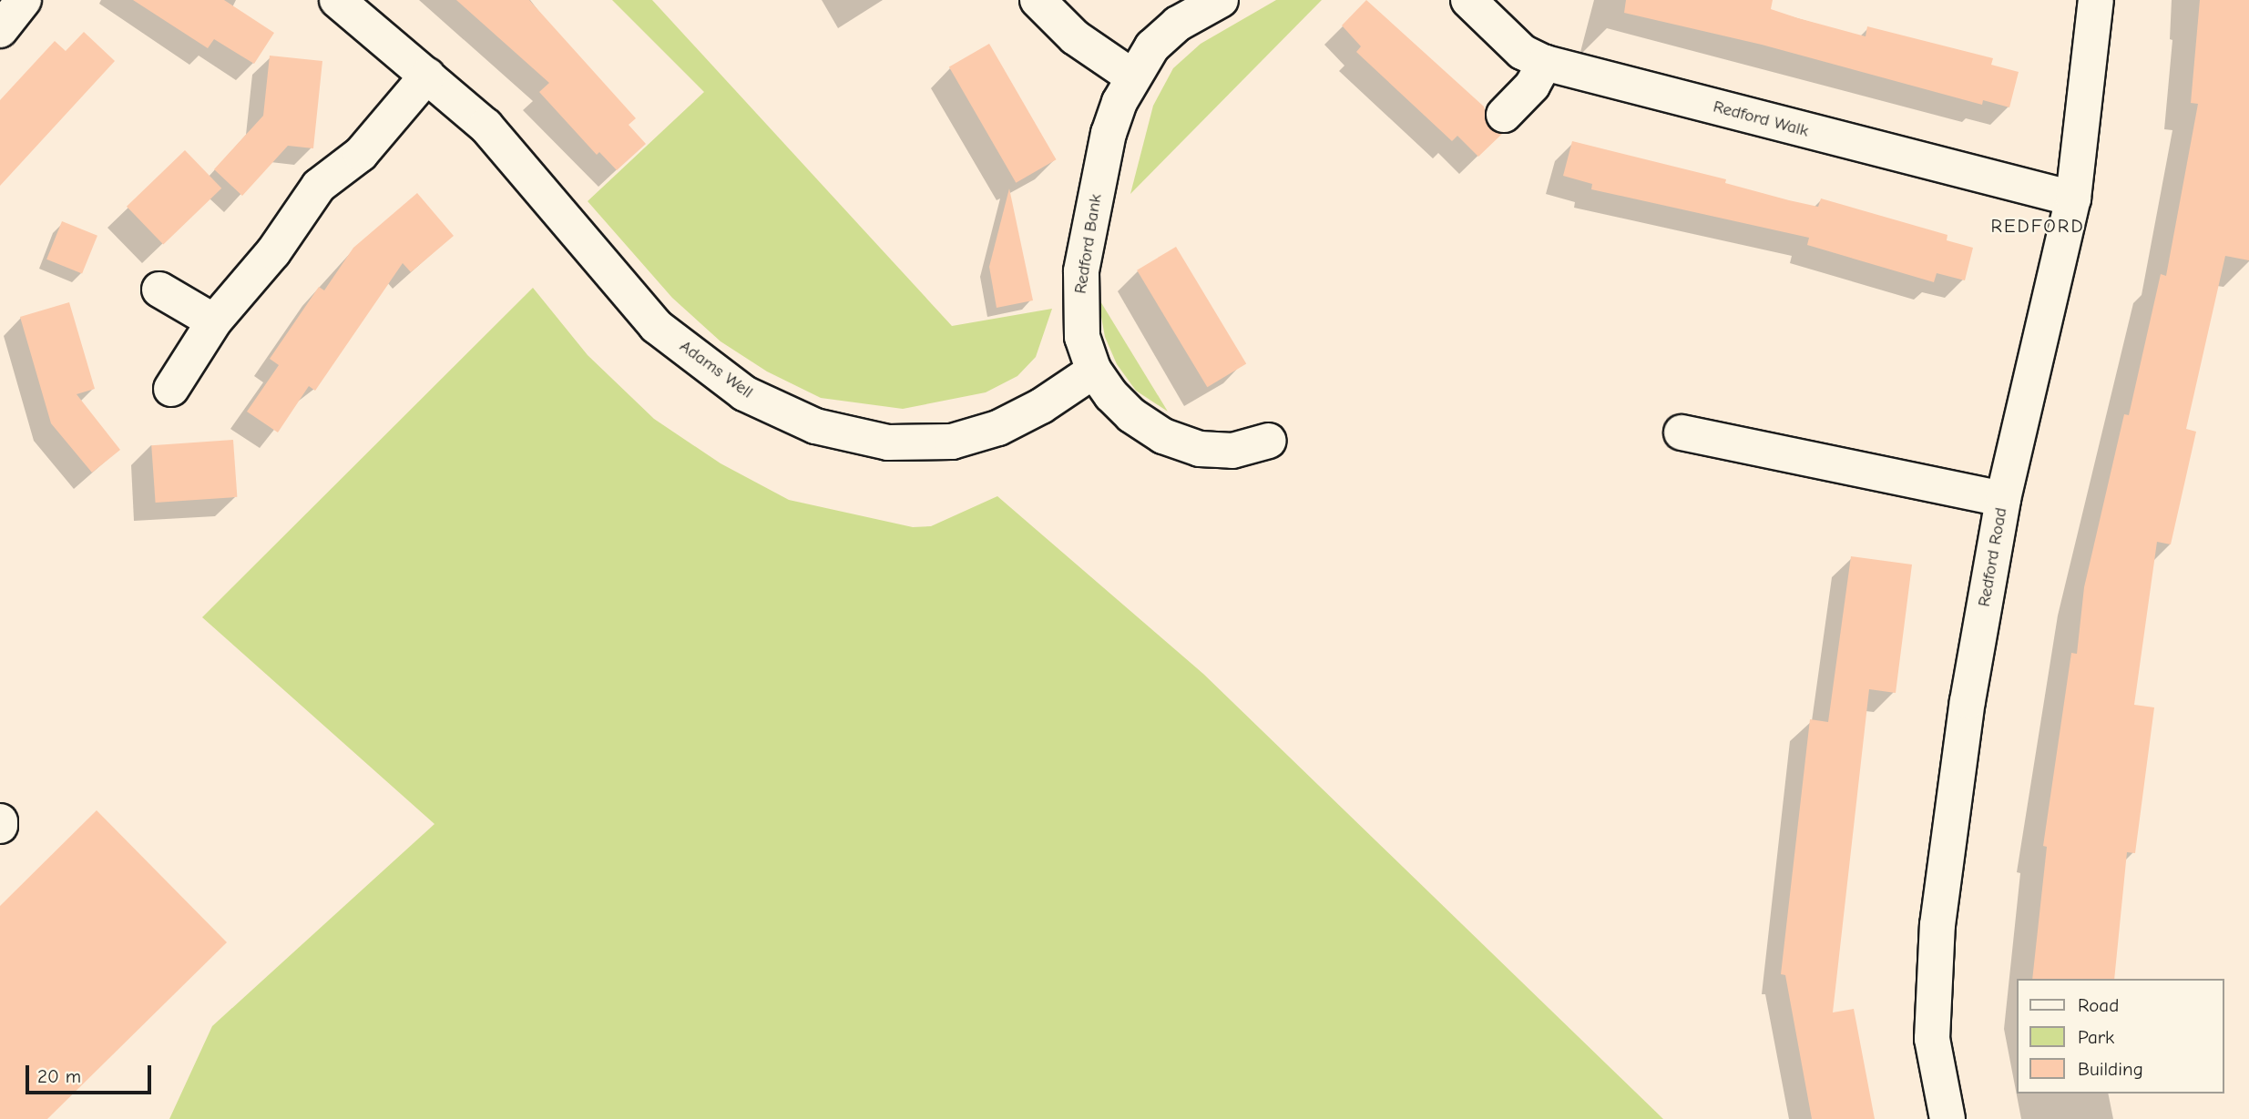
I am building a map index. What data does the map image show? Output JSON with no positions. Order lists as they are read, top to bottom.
{
  "streets": {
    "street": [
      "Redford Walk",
      "Redford Bank",
      "Adams Well",
      "Redford Road"
    ]
  },
  "crossings": [
    ["Redford Walk", "Redford Road"],
    ["Redford Bank", "Adams Well"]
  ],
  "districts": ["REDFORD"],
  "legend": ["Road", "Park", "Building"],
  "scale_bar": "20 m"
}
